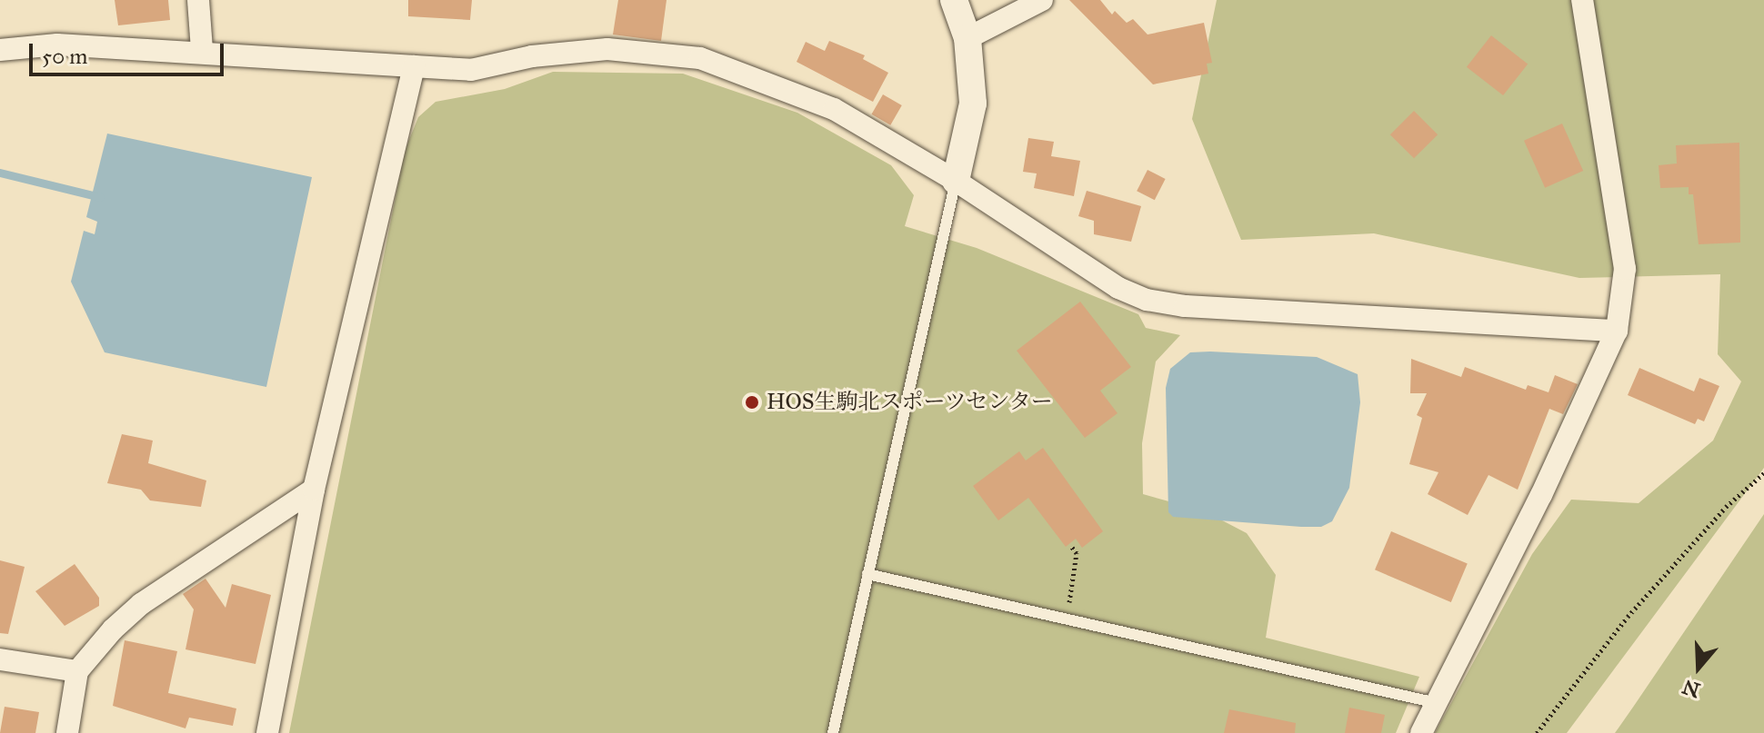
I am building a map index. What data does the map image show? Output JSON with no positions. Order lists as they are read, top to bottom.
{
  "places": ["HOS生駒北スポーツセンター"],
  "scale_bar": "50 m",
  "north": "bottom"
}
